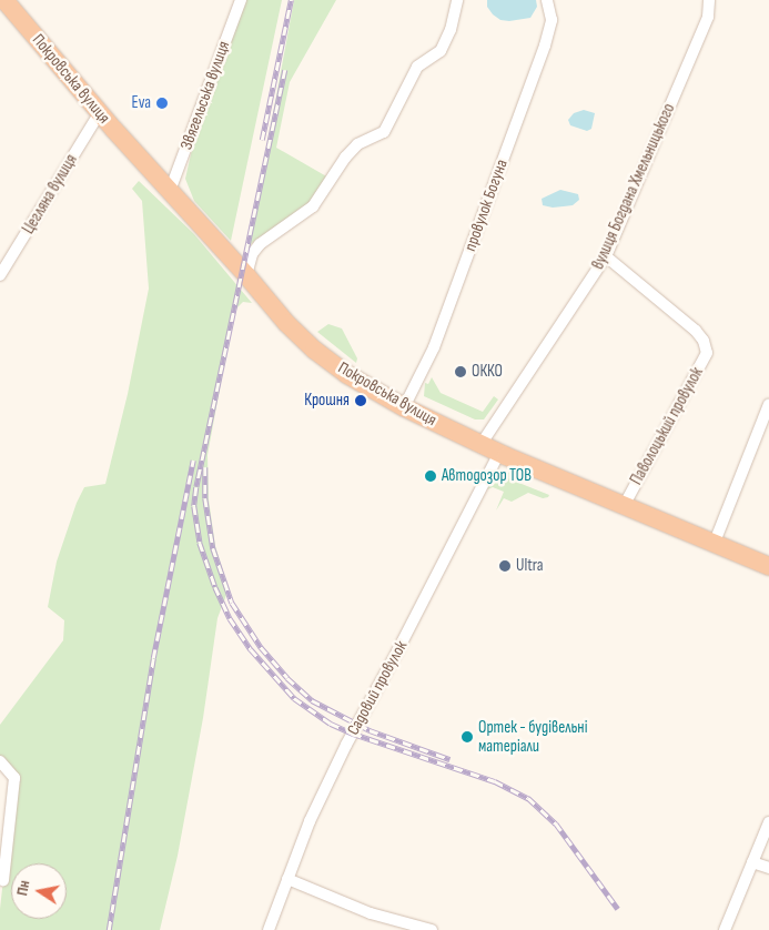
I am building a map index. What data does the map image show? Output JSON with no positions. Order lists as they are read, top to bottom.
{
  "streets": {
    "highway": ["Покровська вулиця"],
    "street": [
      "Звягельська вулиця",
      "вулиця Богдана Хмельницького",
      "Цегляна вулиця",
      "провулок Богуна",
      "Паволоцький провулок",
      "Садовий провулок"
    ]
  },
  "crossings": [
    ["Покровська вулиця", "Звягельська вулиця"],
    ["Покровська вулиця", "вулиця Богдана Хмельницького"],
    ["Покровська вулиця", "Цегляна вулиця"],
    ["Покровська вулиця", "провулок Богуна"],
    ["Покровська вулиця", "Паволоцький провулок"],
    ["Покровська вулиця", "Садовий провулок"],
    ["вулиця Богдана Хмельницького", "Паволоцький провулок"]
  ],
  "places": [
    "Eva",
    "ОККО",
    "Крошня",
    "Автодозор ТОВ",
    "Ultra",
    "Ортек - будівельні матеріали"
  ],
  "north": "left"
}
